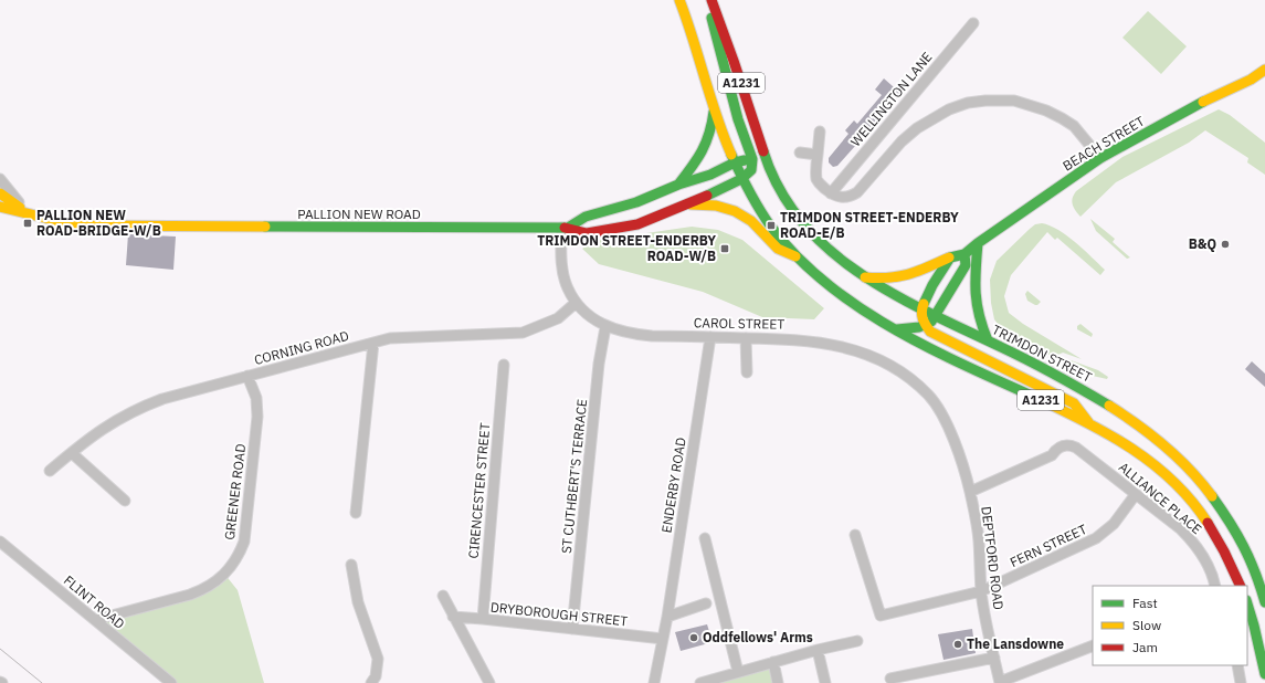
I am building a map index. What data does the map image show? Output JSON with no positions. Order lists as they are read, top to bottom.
{
  "streets": {
    "main road": [
      "A1231",
      "BEACH STREET",
      "PALLION NEW ROAD",
      "TRIMDON STREET"
    ],
    "street": [
      "WELLINGTON LANE",
      "CAROL STREET",
      "CORNING ROAD",
      "ST CUTHBERT'S TERRACE",
      "ENDERBY ROAD",
      "CIRENCESTER STREET",
      "GREENER ROAD",
      "ALLIANCE PLACE",
      "FERN STREET",
      "DEPTFORD ROAD",
      "FLINT ROAD",
      "DRYBOROUGH STREET"
    ]
  },
  "crossings": [
    ["A1231", "PALLION NEW ROAD"],
    ["A1231", "TRIMDON STREET"],
    ["BEACH STREET", "TRIMDON STREET"],
    ["PALLION NEW ROAD", "CAROL STREET"],
    ["CAROL STREET", "CORNING ROAD"],
    ["CAROL STREET", "ST CUTHBERT'S TERRACE"],
    ["CAROL STREET", "ENDERBY ROAD"],
    ["CAROL STREET", "DEPTFORD ROAD"],
    ["CORNING ROAD", "GREENER ROAD"],
    ["ST CUTHBERT'S TERRACE", "DRYBOROUGH STREET"],
    ["ENDERBY ROAD", "DRYBOROUGH STREET"],
    ["CIRENCESTER STREET", "DRYBOROUGH STREET"],
    ["GREENER ROAD", "FLINT ROAD"],
    ["ALLIANCE PLACE", "FERN STREET"],
    ["ALLIANCE PLACE", "DEPTFORD ROAD"],
    ["FERN STREET", "DEPTFORD ROAD"]
  ],
  "places": {
    "transit": ["PALLION NEW ROAD-BRIDGE-W/B", "TRIMDON STREET-ENDERBY ROAD-E/B", "TRIMDON STREET-ENDERBY ROAD-W/B"],
    "other": ["B&Q", "Oddfellows' Arms", "The Lansdowne"]
  },
  "legend": ["Fast", "Slow", "Jam"]
}
